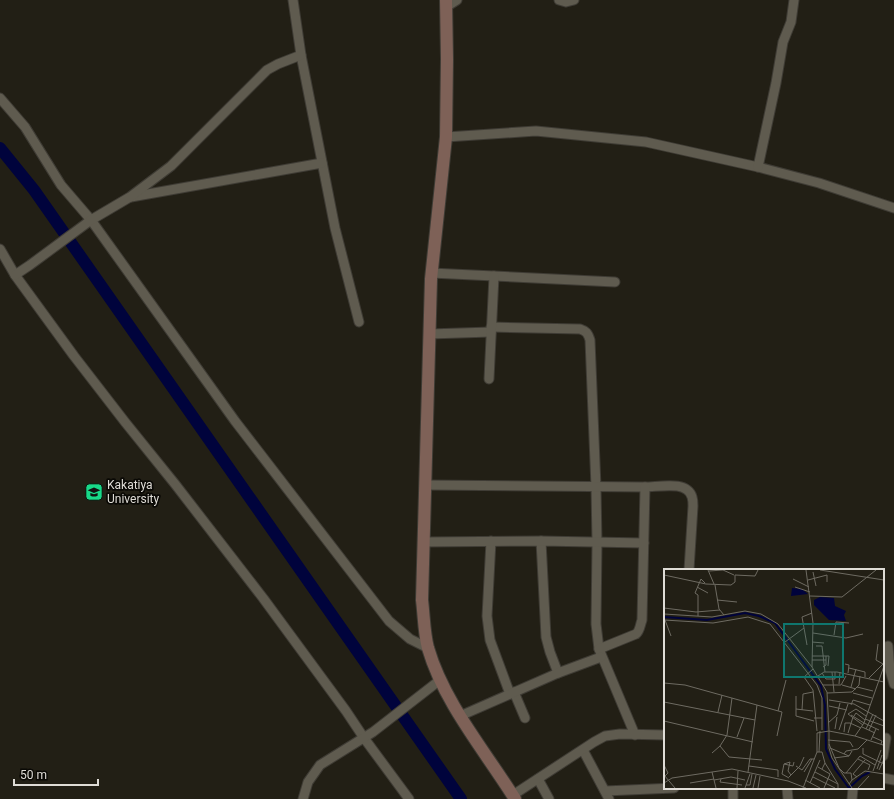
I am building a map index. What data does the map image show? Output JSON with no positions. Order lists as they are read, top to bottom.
{
  "places": {
    "school or university": ["Kakatiya University"]
  },
  "scale_bar": "50 m"
}
